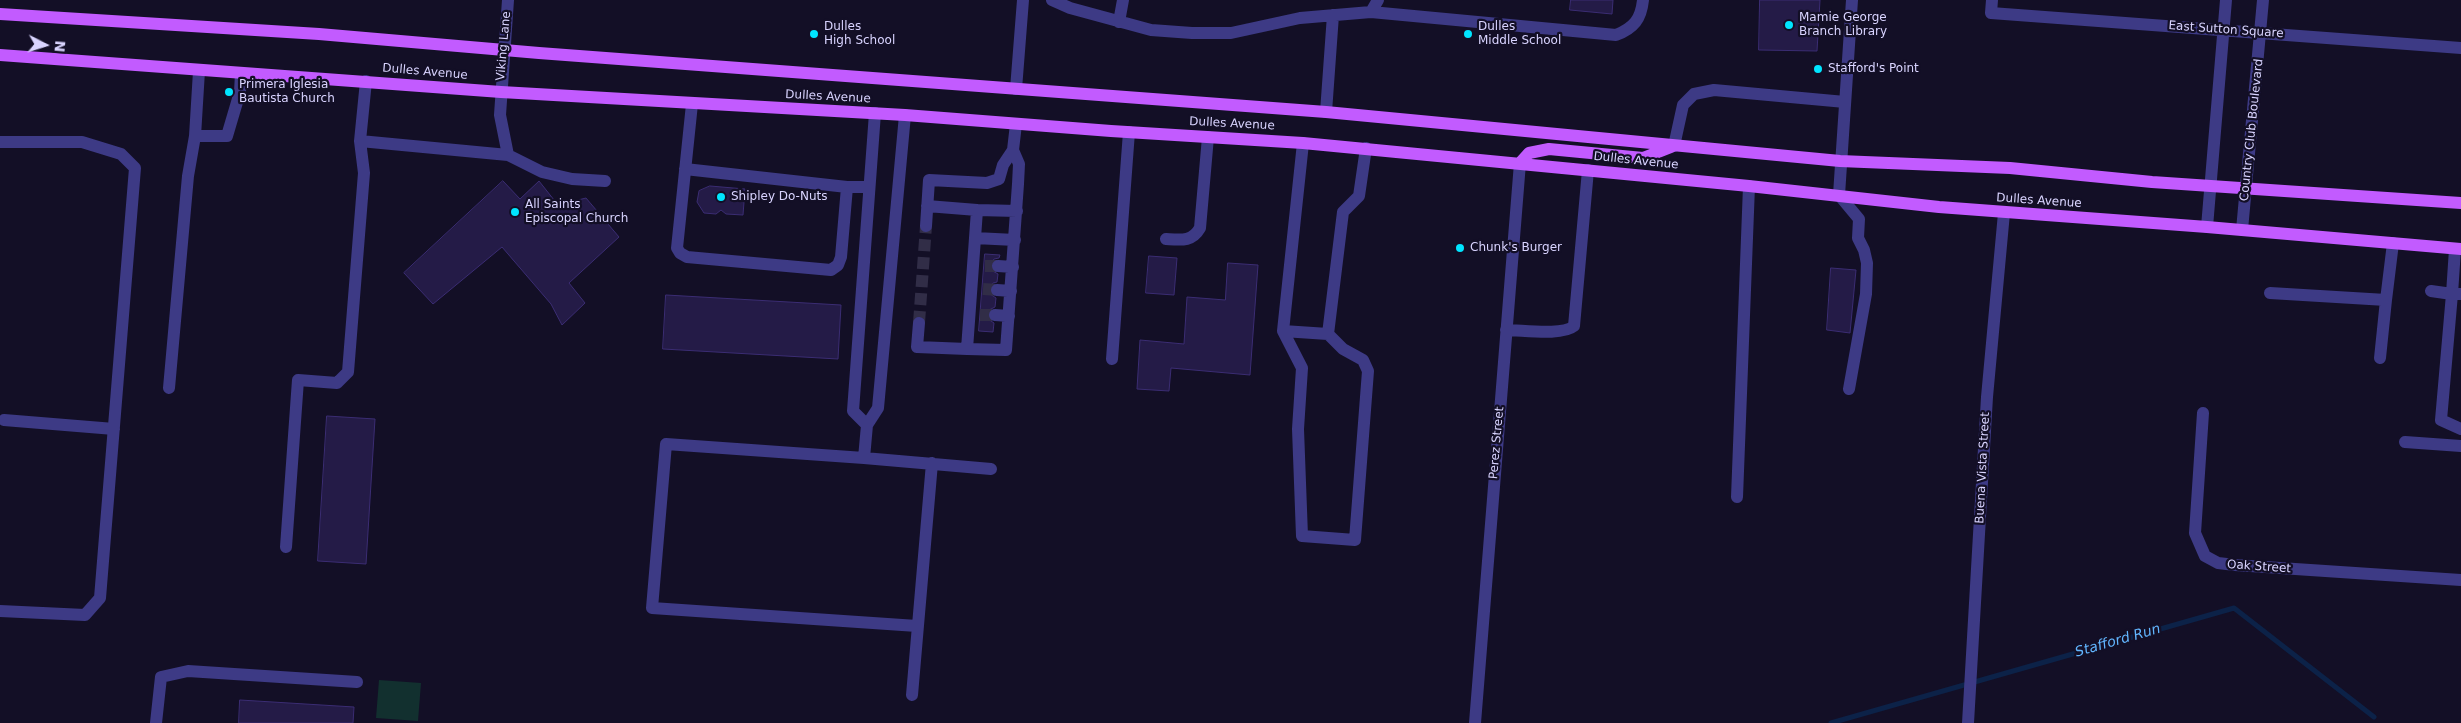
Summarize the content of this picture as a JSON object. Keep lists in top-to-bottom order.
{
  "streets": {
    "main road": ["Dulles Avenue"],
    "street": [
      "East Sutton Square",
      "Viking Lane",
      "Country Club Boulevard",
      "Perez Street",
      "Buena Vista Street",
      "Oak Street"
    ]
  },
  "crossings": [
    ["East Sutton Square", "Country Club Boulevard"],
    ["Viking Lane", "Dulles Avenue"],
    ["Dulles Avenue", "Country Club Boulevard"],
    ["Dulles Avenue", "Perez Street"],
    ["Dulles Avenue", "Buena Vista Street"]
  ],
  "water": ["Stafford Run"],
  "places": [
    "Mamie George Branch Library",
    "Dulles High School",
    "Dulles Middle School",
    "Stafford's Point",
    "Primera Iglesia Bautista Church",
    "Shipley Do-Nuts",
    "All Saints Episcopal Church",
    "Chunk's Burger"
  ],
  "north": "right"
}
